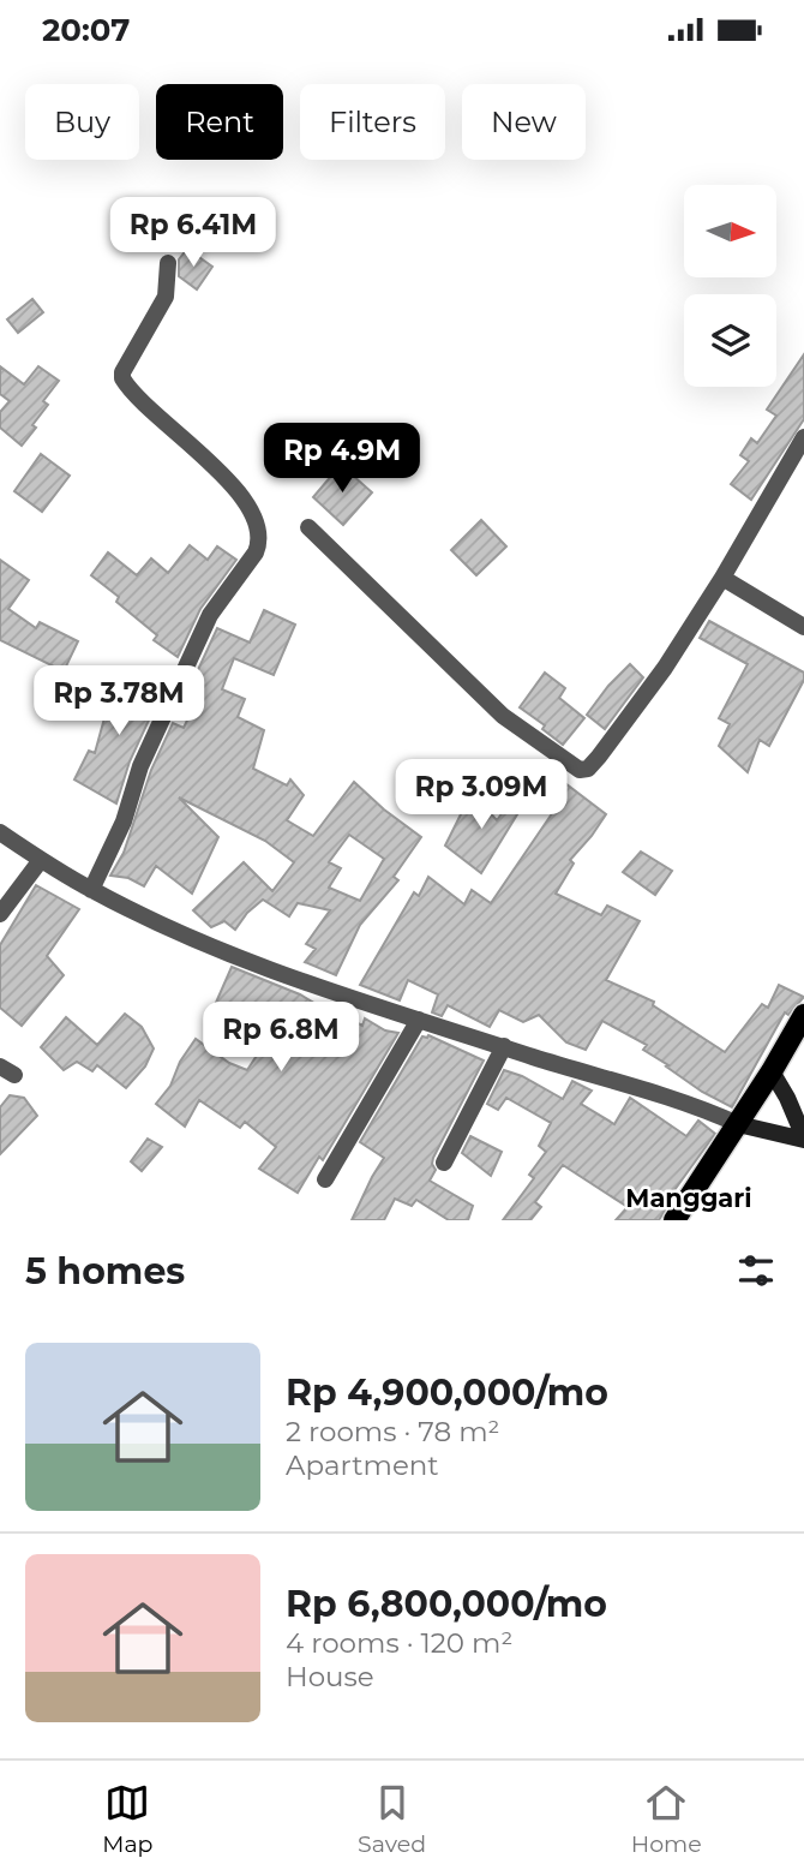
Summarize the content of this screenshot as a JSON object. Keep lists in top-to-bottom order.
{
  "districts": ["Manggari"],
  "north": "right",
  "page": {
    "status": "20:07",
    "chip": [
      "Buy",
      "Rent",
      "Filters",
      "New"
    ],
    "price": [
      "Rp 6.41M",
      "Rp 4.9M",
      "Rp 3.78M",
      "Rp 3.09M",
      "Rp 6.8M"
    ],
    "heading": "5 homes",
    "list": [
      {
        "name": "Rp 4,900,000/mo",
        "note": "2 rooms · 78 m² · Apartment"
      },
      {
        "name": "Rp 6,800,000/mo",
        "note": "4 rooms · 120 m² · House"
      }
    ],
    "tabs": ["Map", "Saved", "Home"]
  }
}
